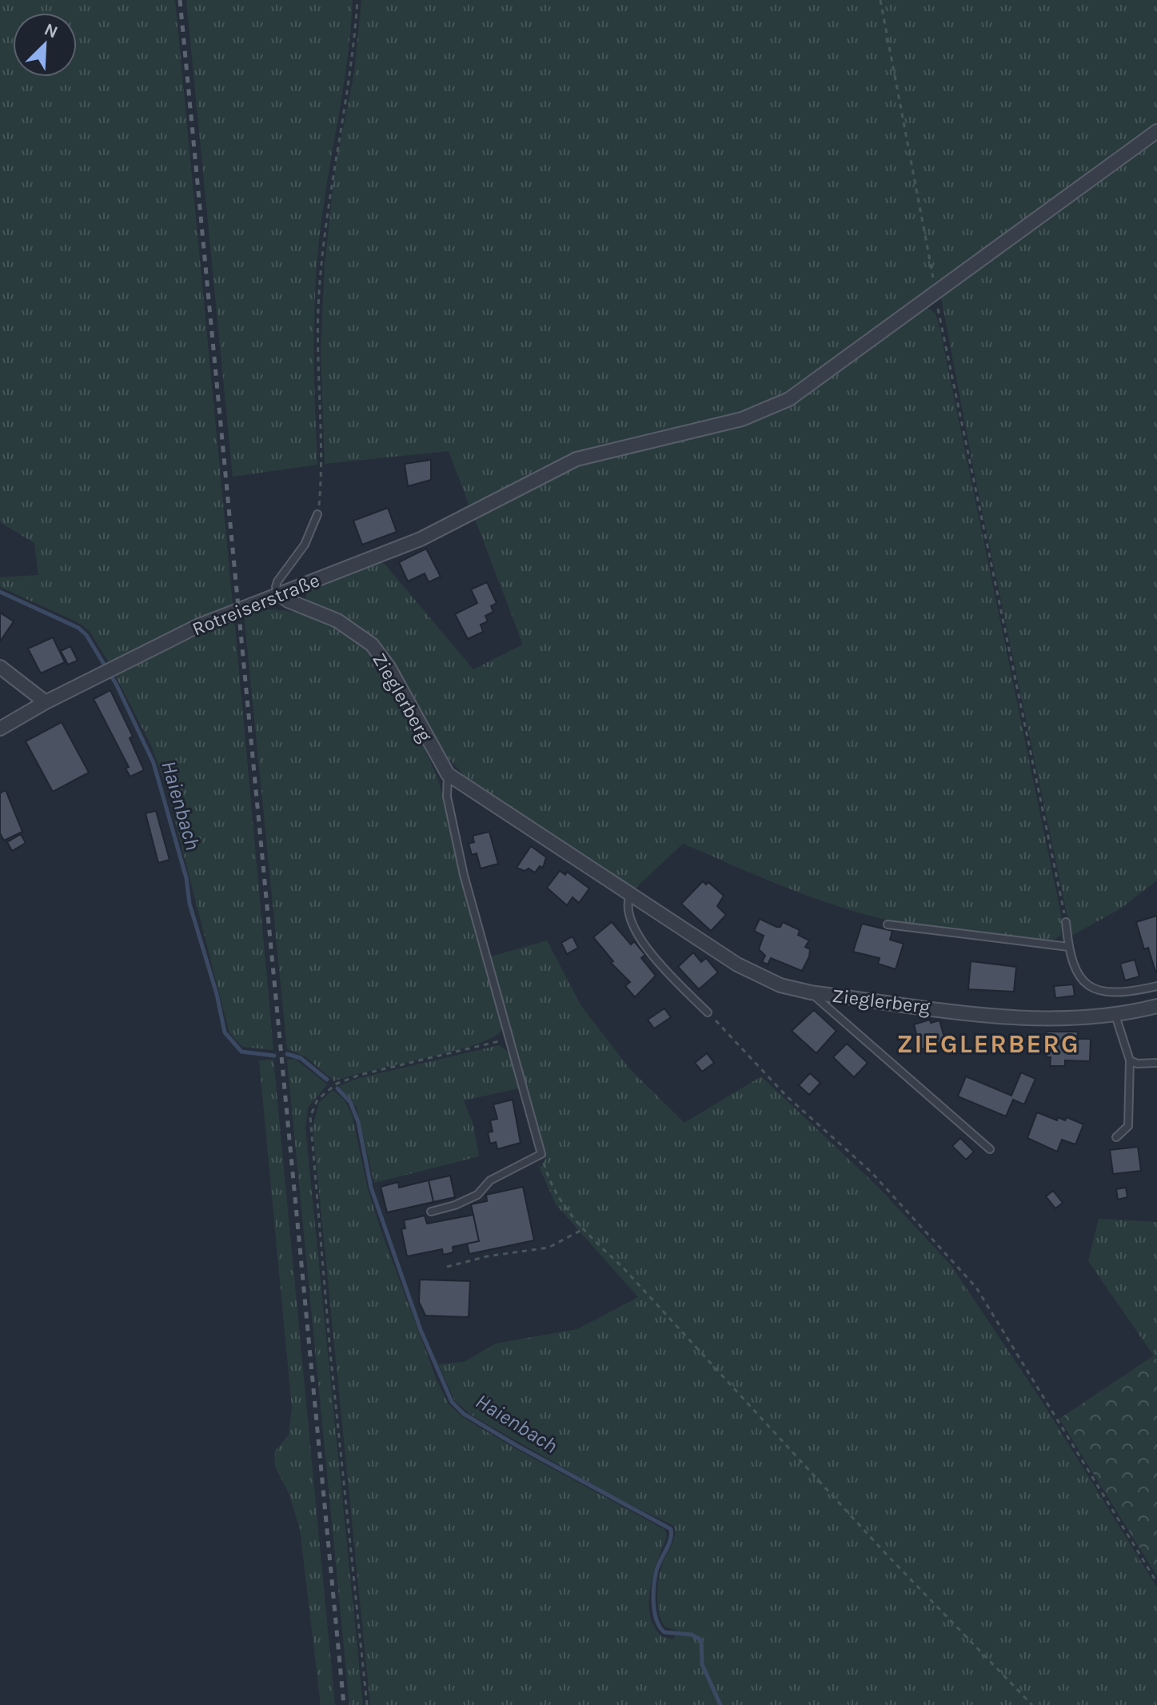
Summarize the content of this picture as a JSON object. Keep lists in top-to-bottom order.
{
  "streets": {
    "street": ["Rotreiserstraße", "Zieglerberg"]
  },
  "crossings": [
    ["Rotreiserstraße", "Zieglerberg"]
  ],
  "districts": ["ZIEGLERBERG"],
  "water": ["Haienbach"],
  "north": "top right"
}
